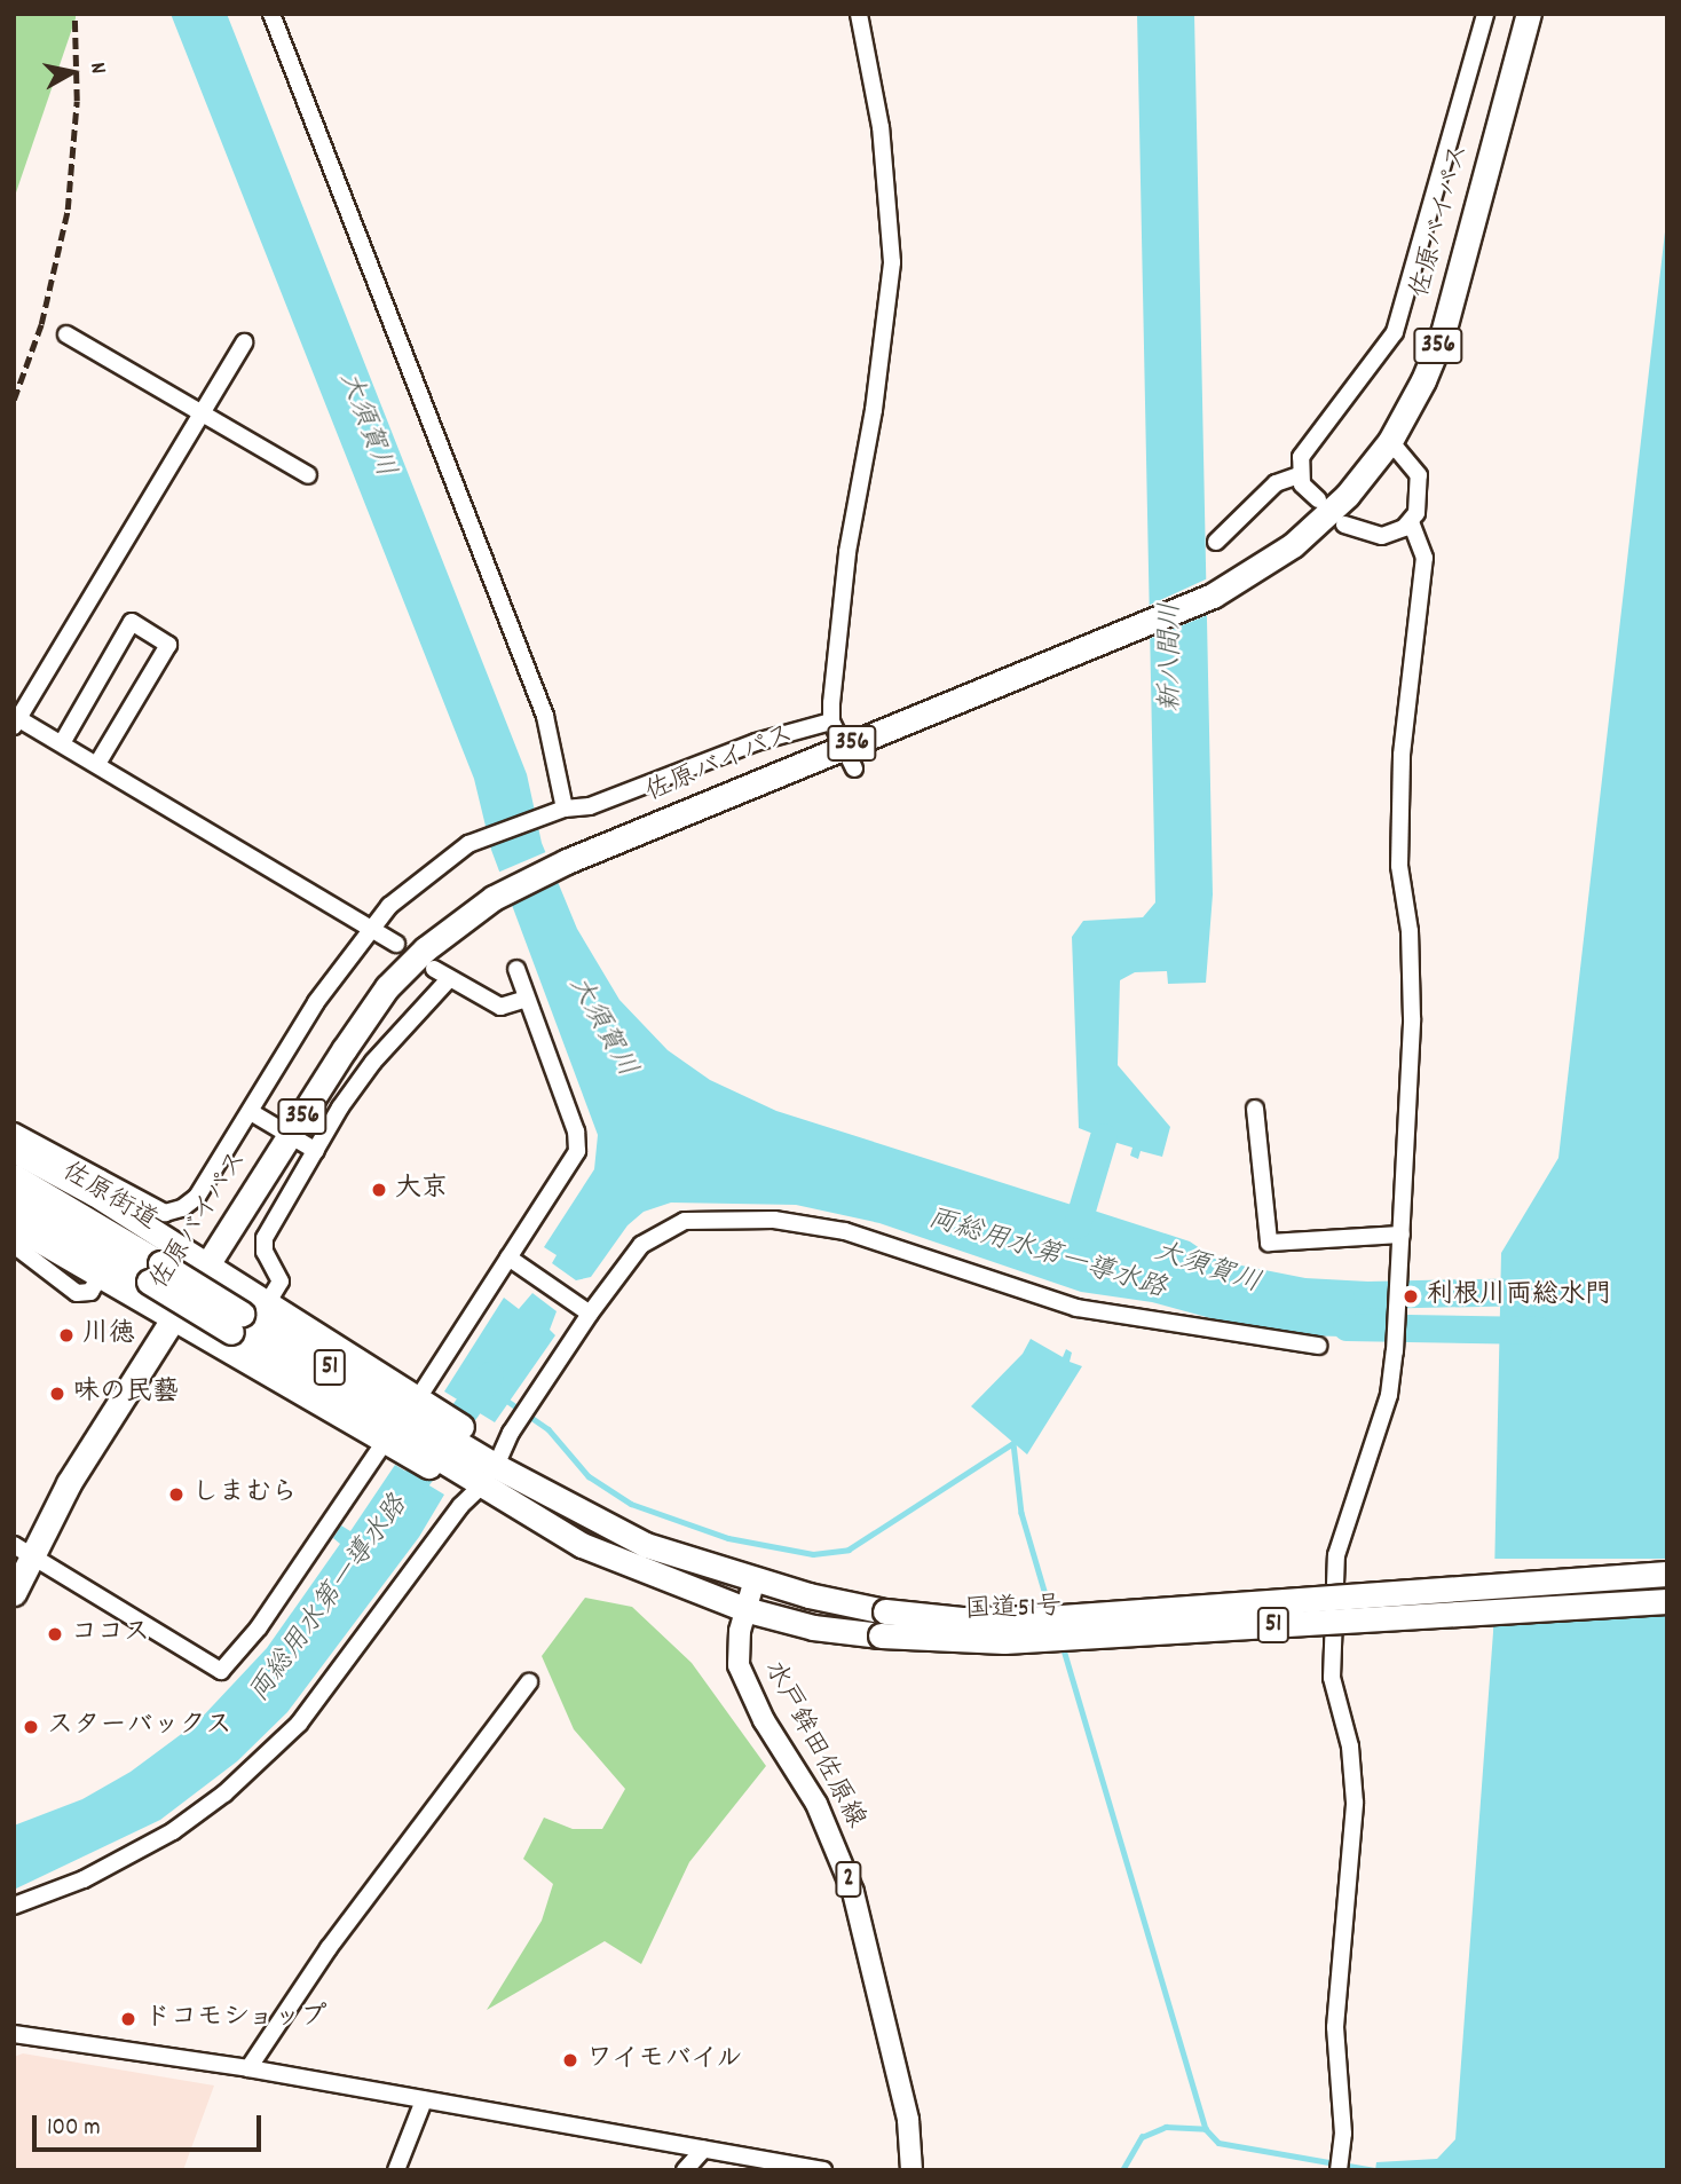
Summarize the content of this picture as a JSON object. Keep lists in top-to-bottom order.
{
  "streets": {
    "highway": [
      "佐原バイパス",
      "356",
      "佐原街道",
      "51",
      "国道51号"
    ],
    "main road": ["水戸鉾田佐原線", "2"]
  },
  "crossings": [
    ["国道51号", "水戸鉾田佐原線"]
  ],
  "water": ["大須賀川", "新八間川", "両総用水第一導水路"],
  "places": [
    "大京",
    "利根川両総水門",
    "川徳",
    "味の民藝",
    "しまむら",
    "ココス",
    "スターバックス",
    "ドコモショップ",
    "ワイモバイル"
  ],
  "scale_bar": "100 m",
  "north": "right"
}
